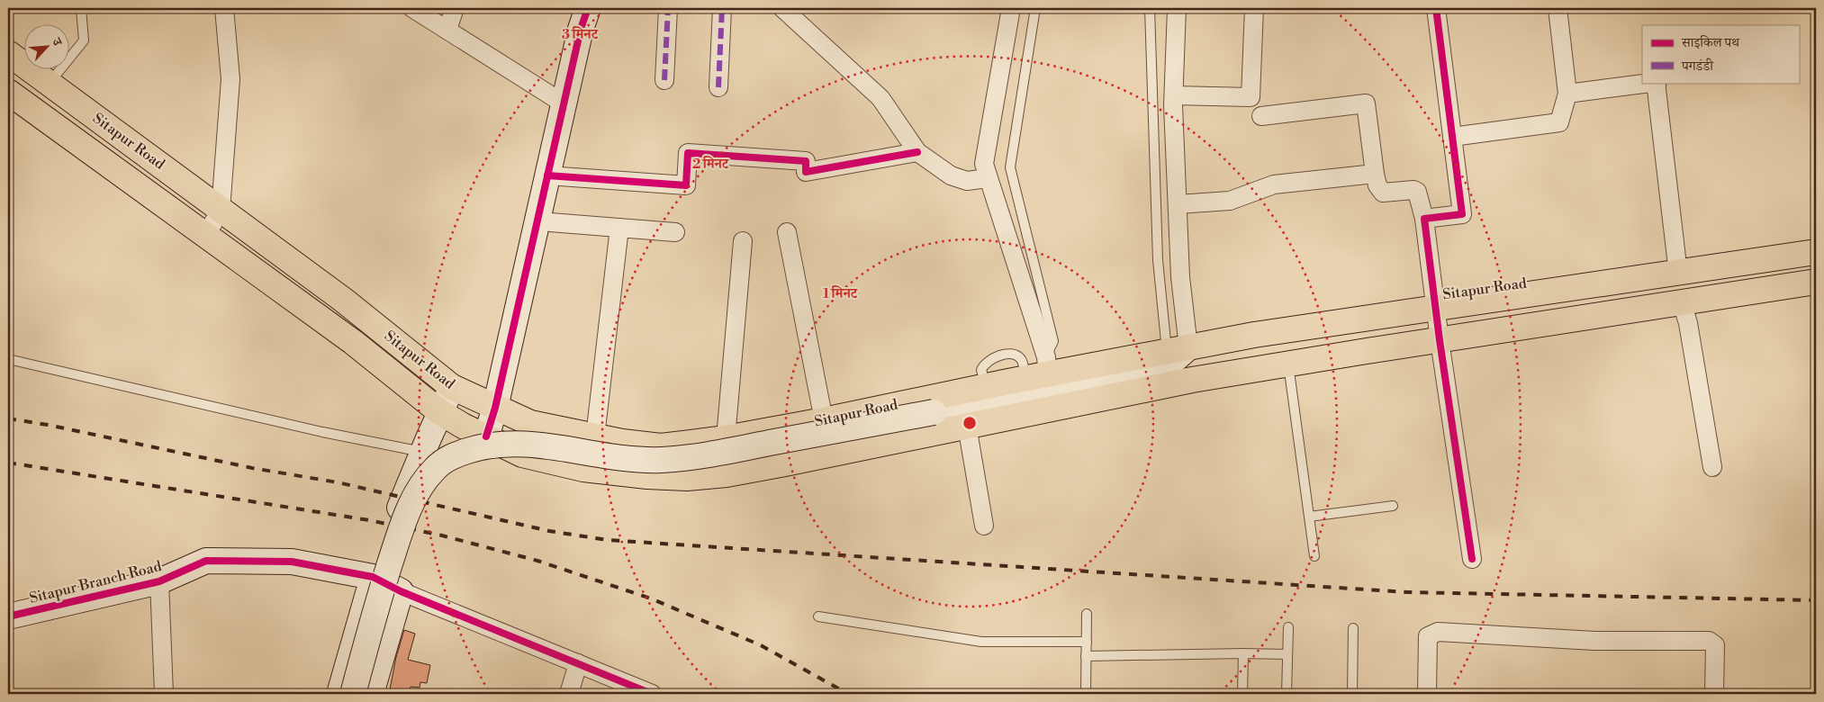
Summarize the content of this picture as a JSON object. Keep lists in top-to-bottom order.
{
  "streets": {
    "main road": ["Sitapur Road"],
    "street": ["Sitapur Branch Road"]
  },
  "legend": ["साइकिल पथ", "पगडंडी"],
  "north": "top right",
  "rings": ["3 मिनट", "2 मिनट", "1 मिनट"]
}
